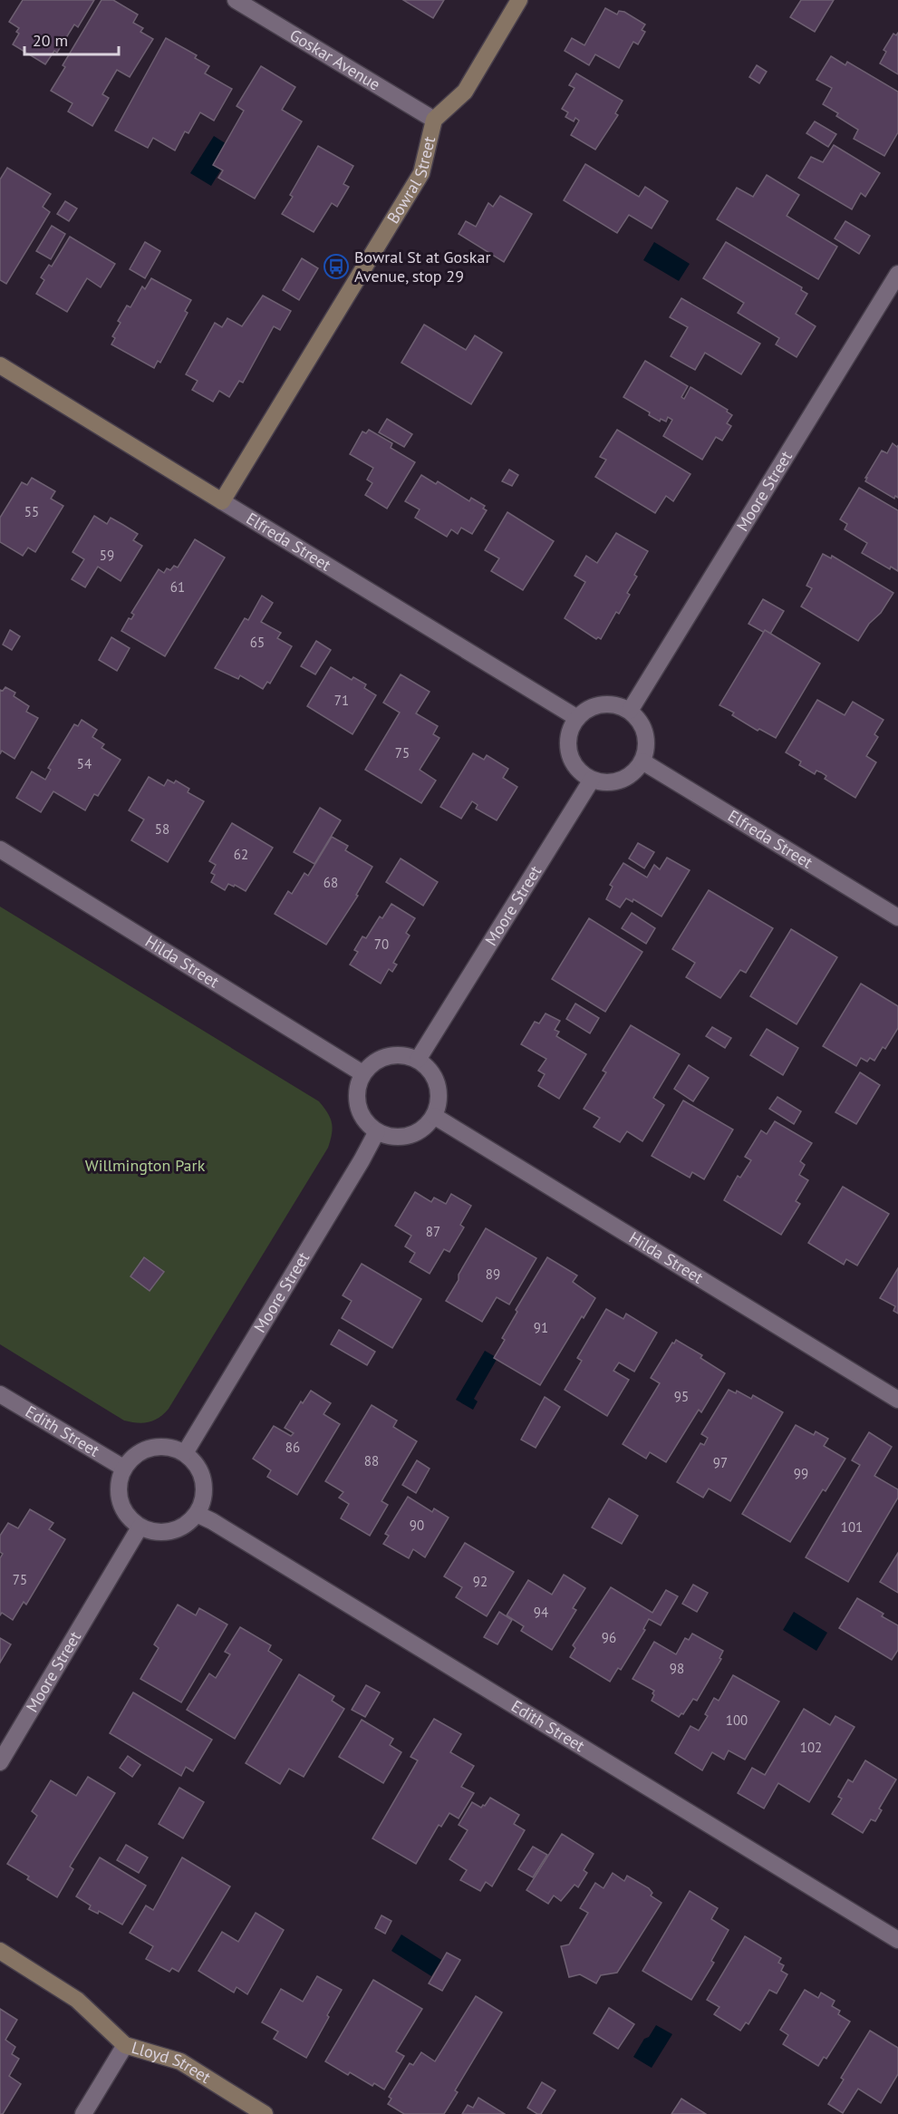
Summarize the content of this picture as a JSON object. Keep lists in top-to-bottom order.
{
  "streets": {
    "street": [
      "Goskar Avenue",
      "Bowral Street",
      "Moore Street",
      "Elfreda Street",
      "Hilda Street",
      "Edith Street",
      "Lloyd Street"
    ]
  },
  "crossings": [
    ["Goskar Avenue", "Bowral Street"],
    ["Bowral Street", "Elfreda Street"],
    ["Moore Street", "Elfreda Street"],
    ["Moore Street", "Hilda Street"],
    ["Moore Street", "Edith Street"]
  ],
  "parks": ["Willmington Park"],
  "places": {
    "bus stop": ["Bowral St at Goskar Avenue, stop 29"]
  },
  "house_numbers": [
    "55",
    "59",
    "61",
    "65",
    "71",
    "75",
    "54",
    "58",
    "62",
    "68",
    "70",
    "87",
    "89",
    "91",
    "95",
    "86",
    "88",
    "97",
    "99",
    "90",
    "101",
    "75",
    "92",
    "94",
    "96",
    "98",
    "100",
    "102"
  ],
  "scale_bar": "20 m"
}
